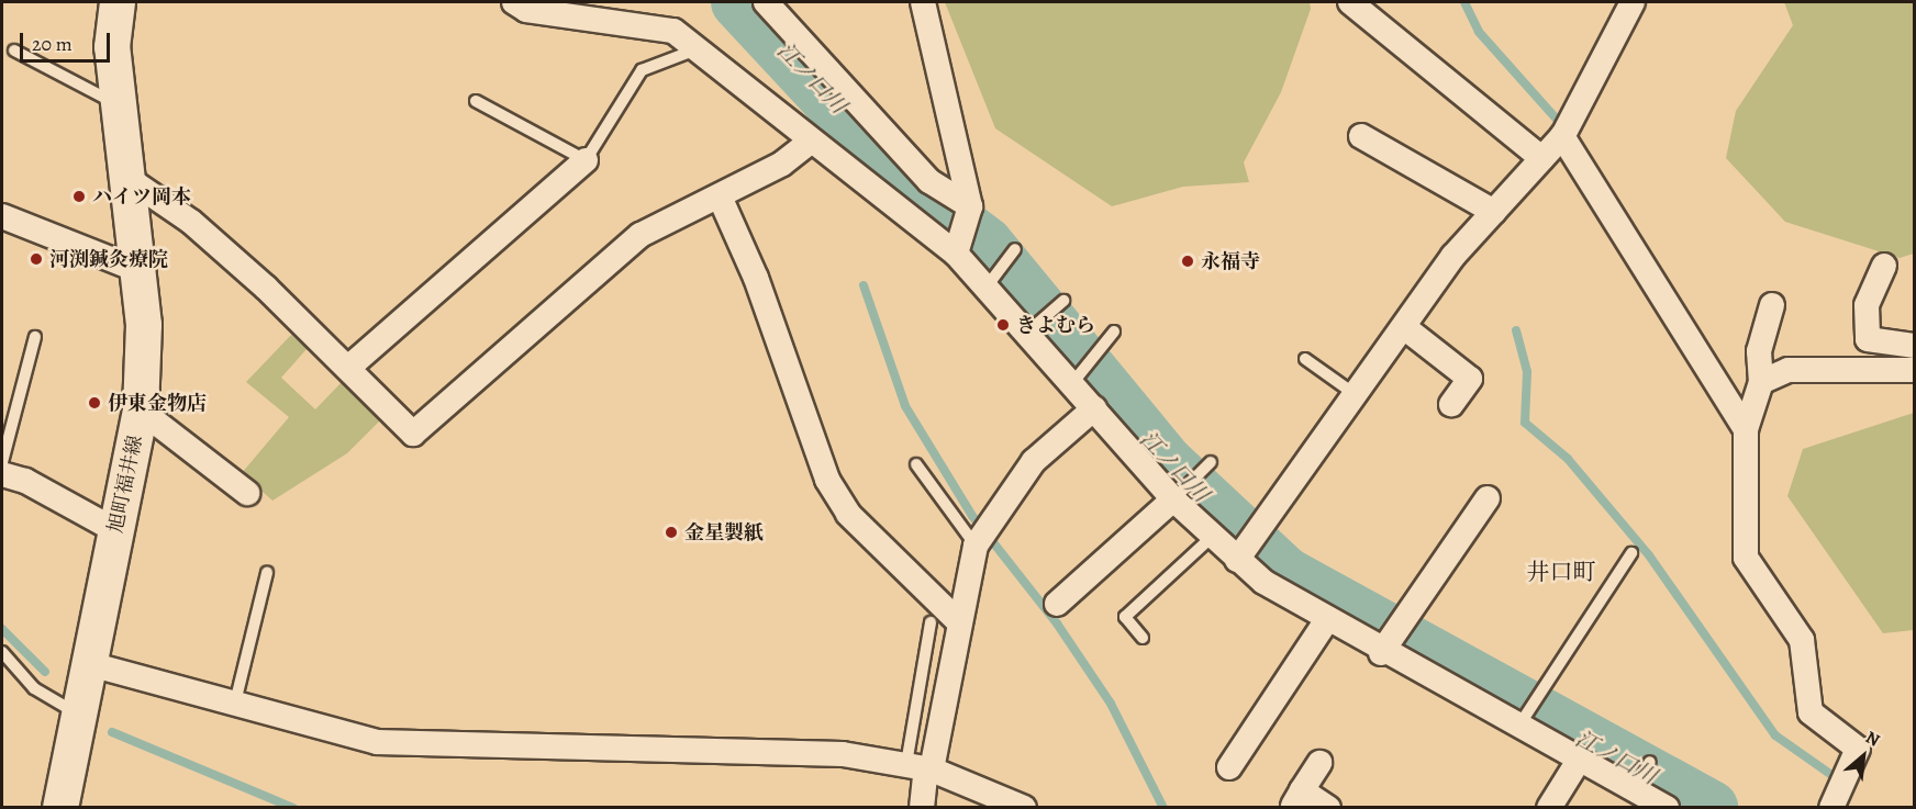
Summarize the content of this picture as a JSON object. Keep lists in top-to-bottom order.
{
  "streets": {
    "street": ["旭町福井線"]
  },
  "districts": ["井口町"],
  "water": ["江ノ口川"],
  "places": [
    "ハイツ岡本",
    "河渕鍼灸療院",
    "永福寺",
    "きよむら",
    "伊東金物店",
    "金星製紙"
  ],
  "scale_bar": "20 m",
  "north": "top right"
}
